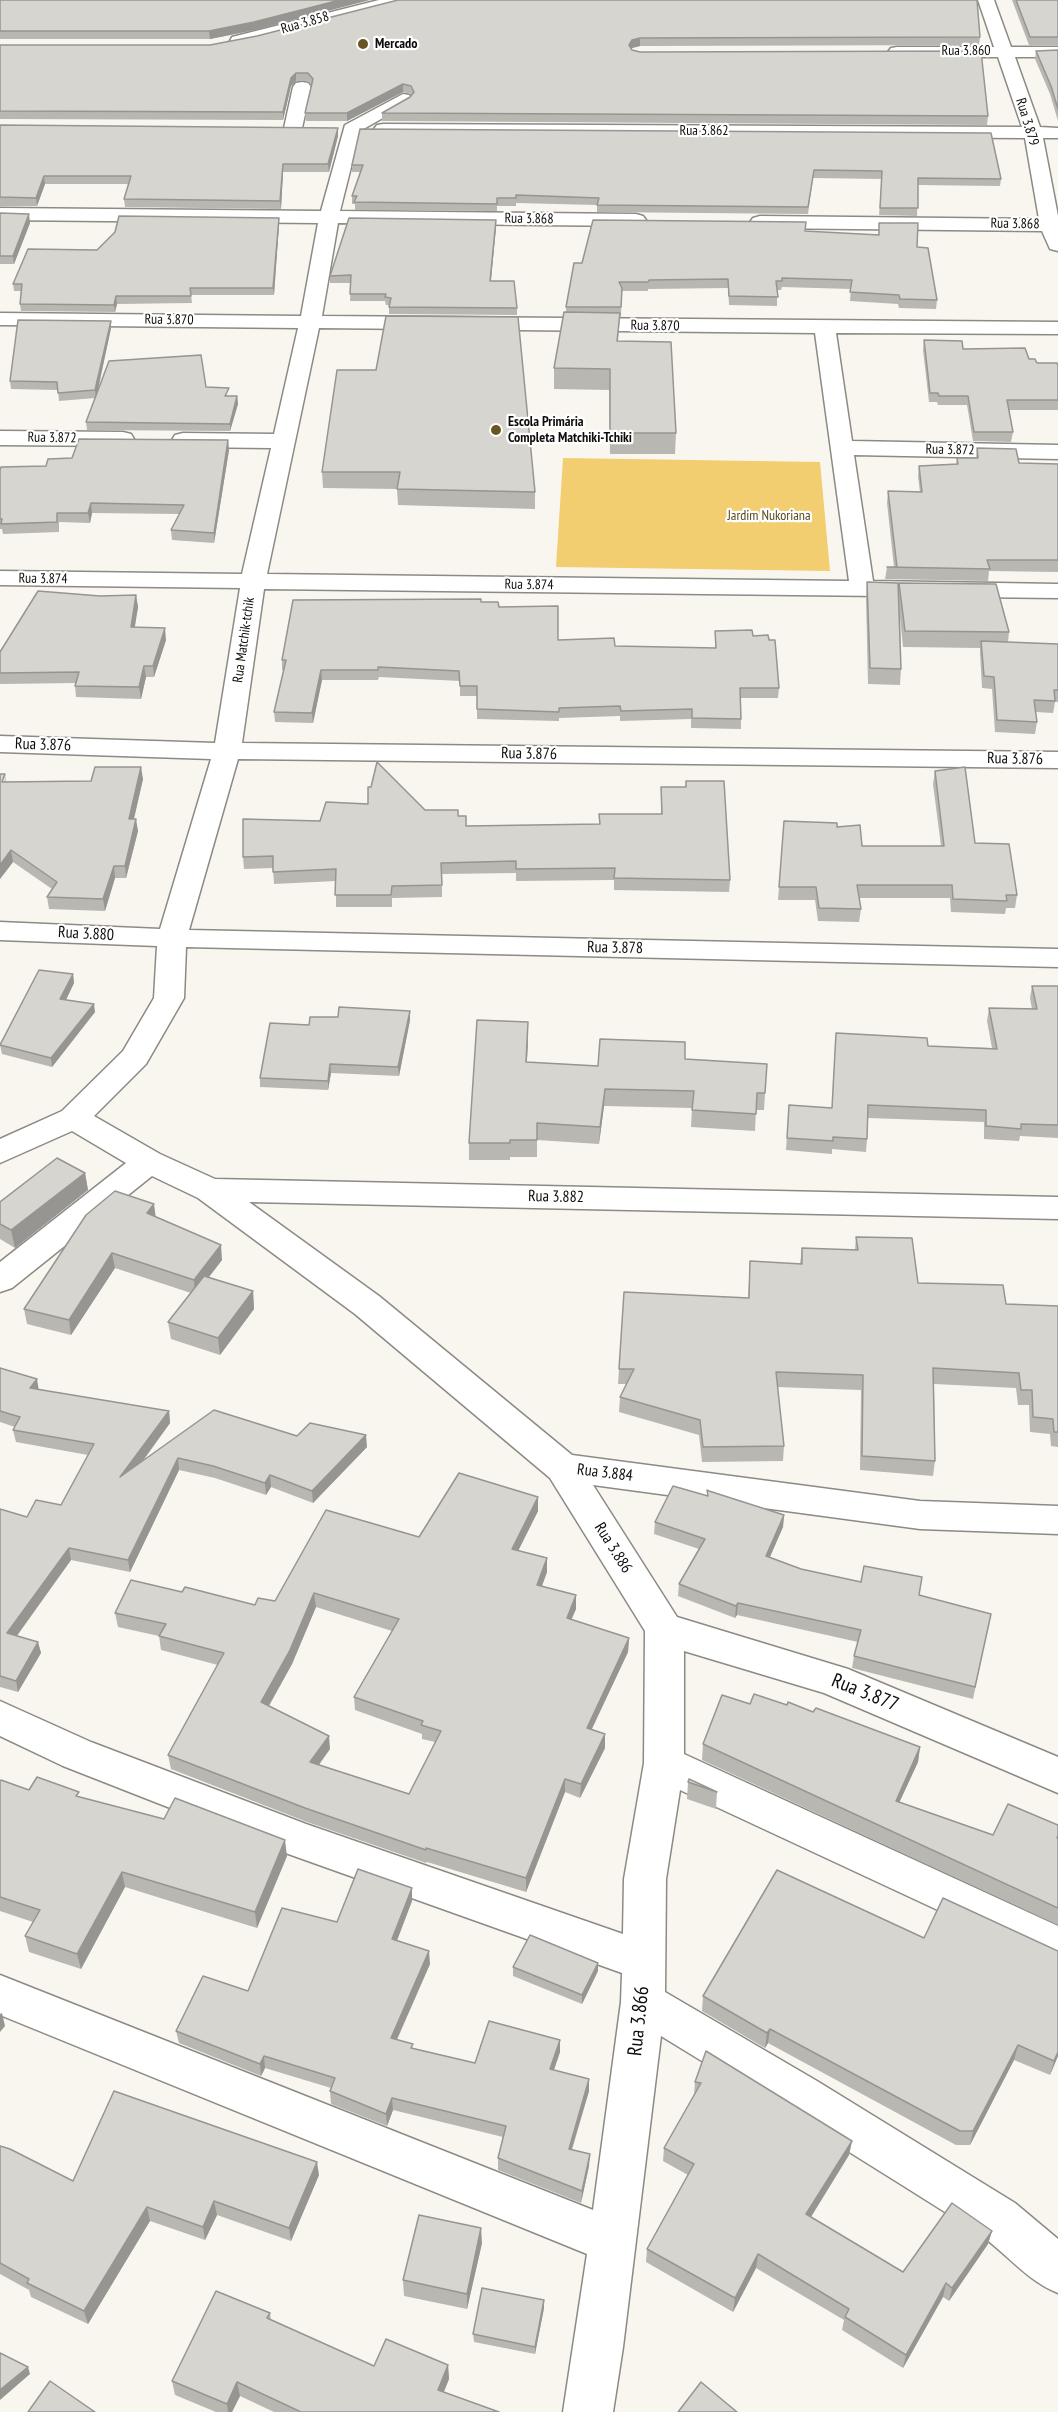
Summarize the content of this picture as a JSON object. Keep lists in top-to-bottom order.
{
  "streets": {
    "street": [
      "Rua 3.858",
      "Rua 3.860",
      "Rua 3.879",
      "Rua 3.862",
      "Rua 3.868",
      "Rua 3.870",
      "Rua 3.872",
      "Rua 3.874",
      "Rua Matchik-tchik",
      "Rua 3.876",
      "Rua 3.880",
      "Rua 3.878",
      "Rua 3.882",
      "Rua 3.884",
      "Rua 3.886",
      "Rua 3.877",
      "Rua 3.866"
    ]
  },
  "crossings": [
    ["Rua 3.860", "Rua 3.879"],
    ["Rua 3.879", "Rua 3.862"],
    ["Rua 3.879", "Rua 3.868"],
    ["Rua 3.862", "Rua Matchik-tchik"],
    ["Rua 3.868", "Rua Matchik-tchik"],
    ["Rua 3.870", "Rua Matchik-tchik"],
    ["Rua 3.874", "Rua Matchik-tchik"],
    ["Rua Matchik-tchik", "Rua 3.876"],
    ["Rua Matchik-tchik", "Rua 3.880"],
    ["Rua Matchik-tchik", "Rua 3.878"],
    ["Rua Matchik-tchik", "Rua 3.882"],
    ["Rua 3.880", "Rua 3.878"],
    ["Rua 3.882", "Rua 3.884"],
    ["Rua 3.884", "Rua 3.886"],
    ["Rua 3.886", "Rua 3.877"],
    ["Rua 3.886", "Rua 3.866"],
    ["Rua 3.877", "Rua 3.866"]
  ],
  "parks": ["Jardim Nukoriana"],
  "places": ["Mercado", "Escola Primária Completa Matchiki-Tchiki"]
}
